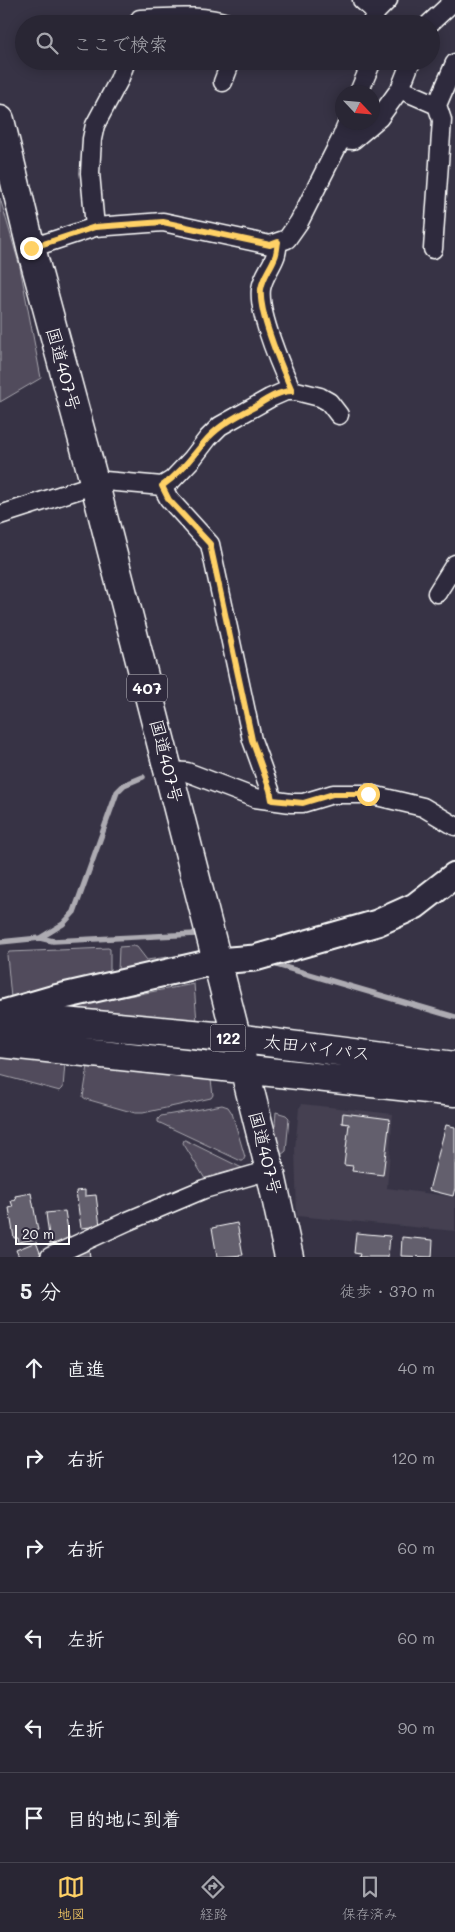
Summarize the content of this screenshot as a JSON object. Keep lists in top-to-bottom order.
{
  "streets": {
    "highway": [
      "国道407号",
      "407",
      "122",
      "太田バイパス"
    ]
  },
  "crossings": [
    ["国道407号", "太田バイパス"]
  ],
  "scale_bar": "20 m",
  "north": "bottom right",
  "page": {
    "search": "ここで検索",
    "scale": "20 m",
    "heading": ["5 分", "徒歩 · 370 m"],
    "list": [
      ["直進", "40 m"],
      ["右折", "120 m"],
      ["右折", "60 m"],
      ["左折", "60 m"],
      ["左折", "90 m"],
      "目的地に到着"
    ],
    "nav": ["地図", "経路", "保存済み"]
  }
}
